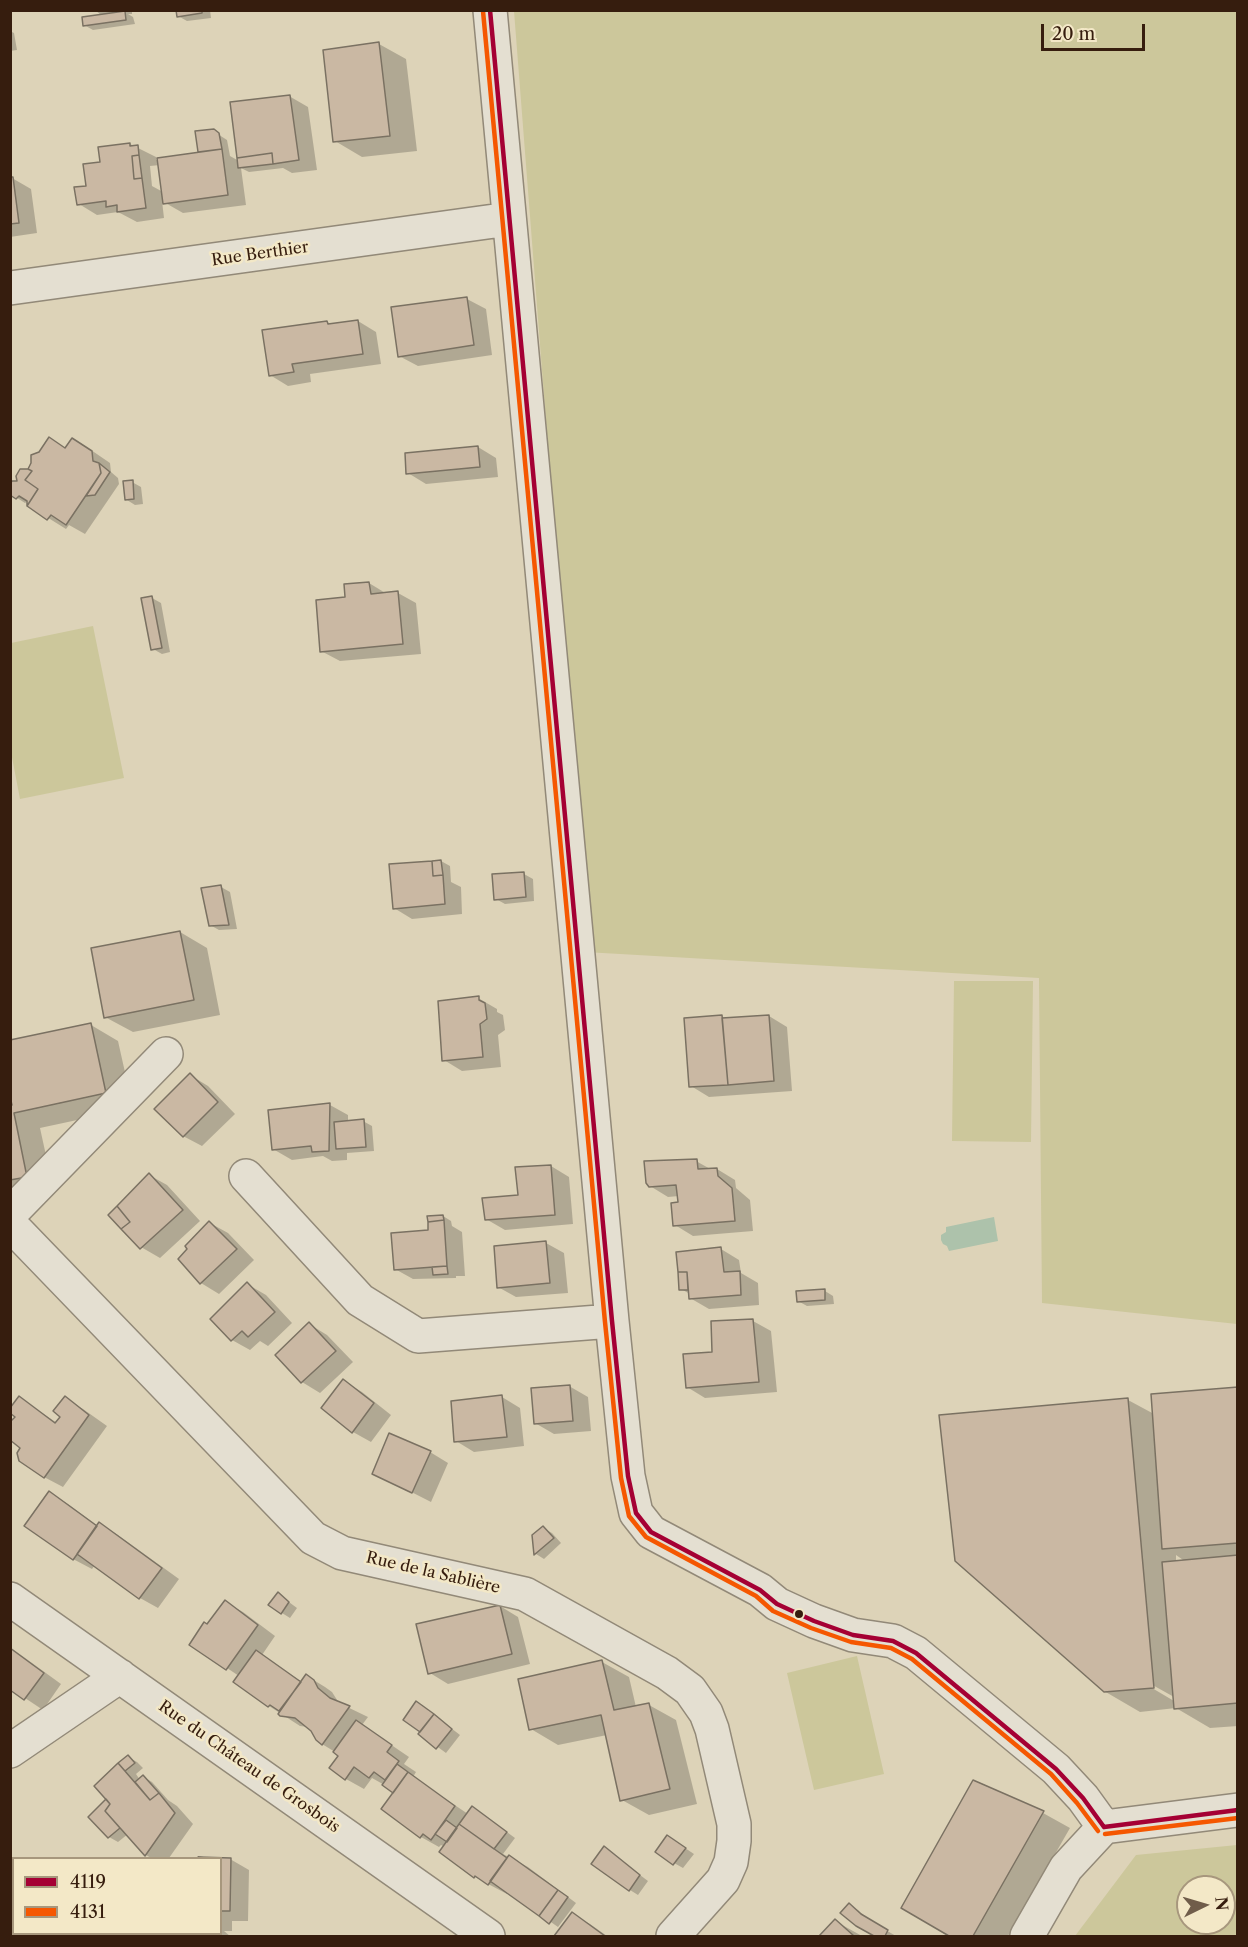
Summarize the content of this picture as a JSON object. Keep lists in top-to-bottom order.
{
  "streets": {
    "street": ["Rue Berthier", "Rue de la Sablière", "Rue du Château de Grosbois"]
  },
  "lines": ["transit line 4119", "transit line 4131"],
  "legend": ["4119", "4131"],
  "scale_bar": "20 m",
  "north": "right"
}
